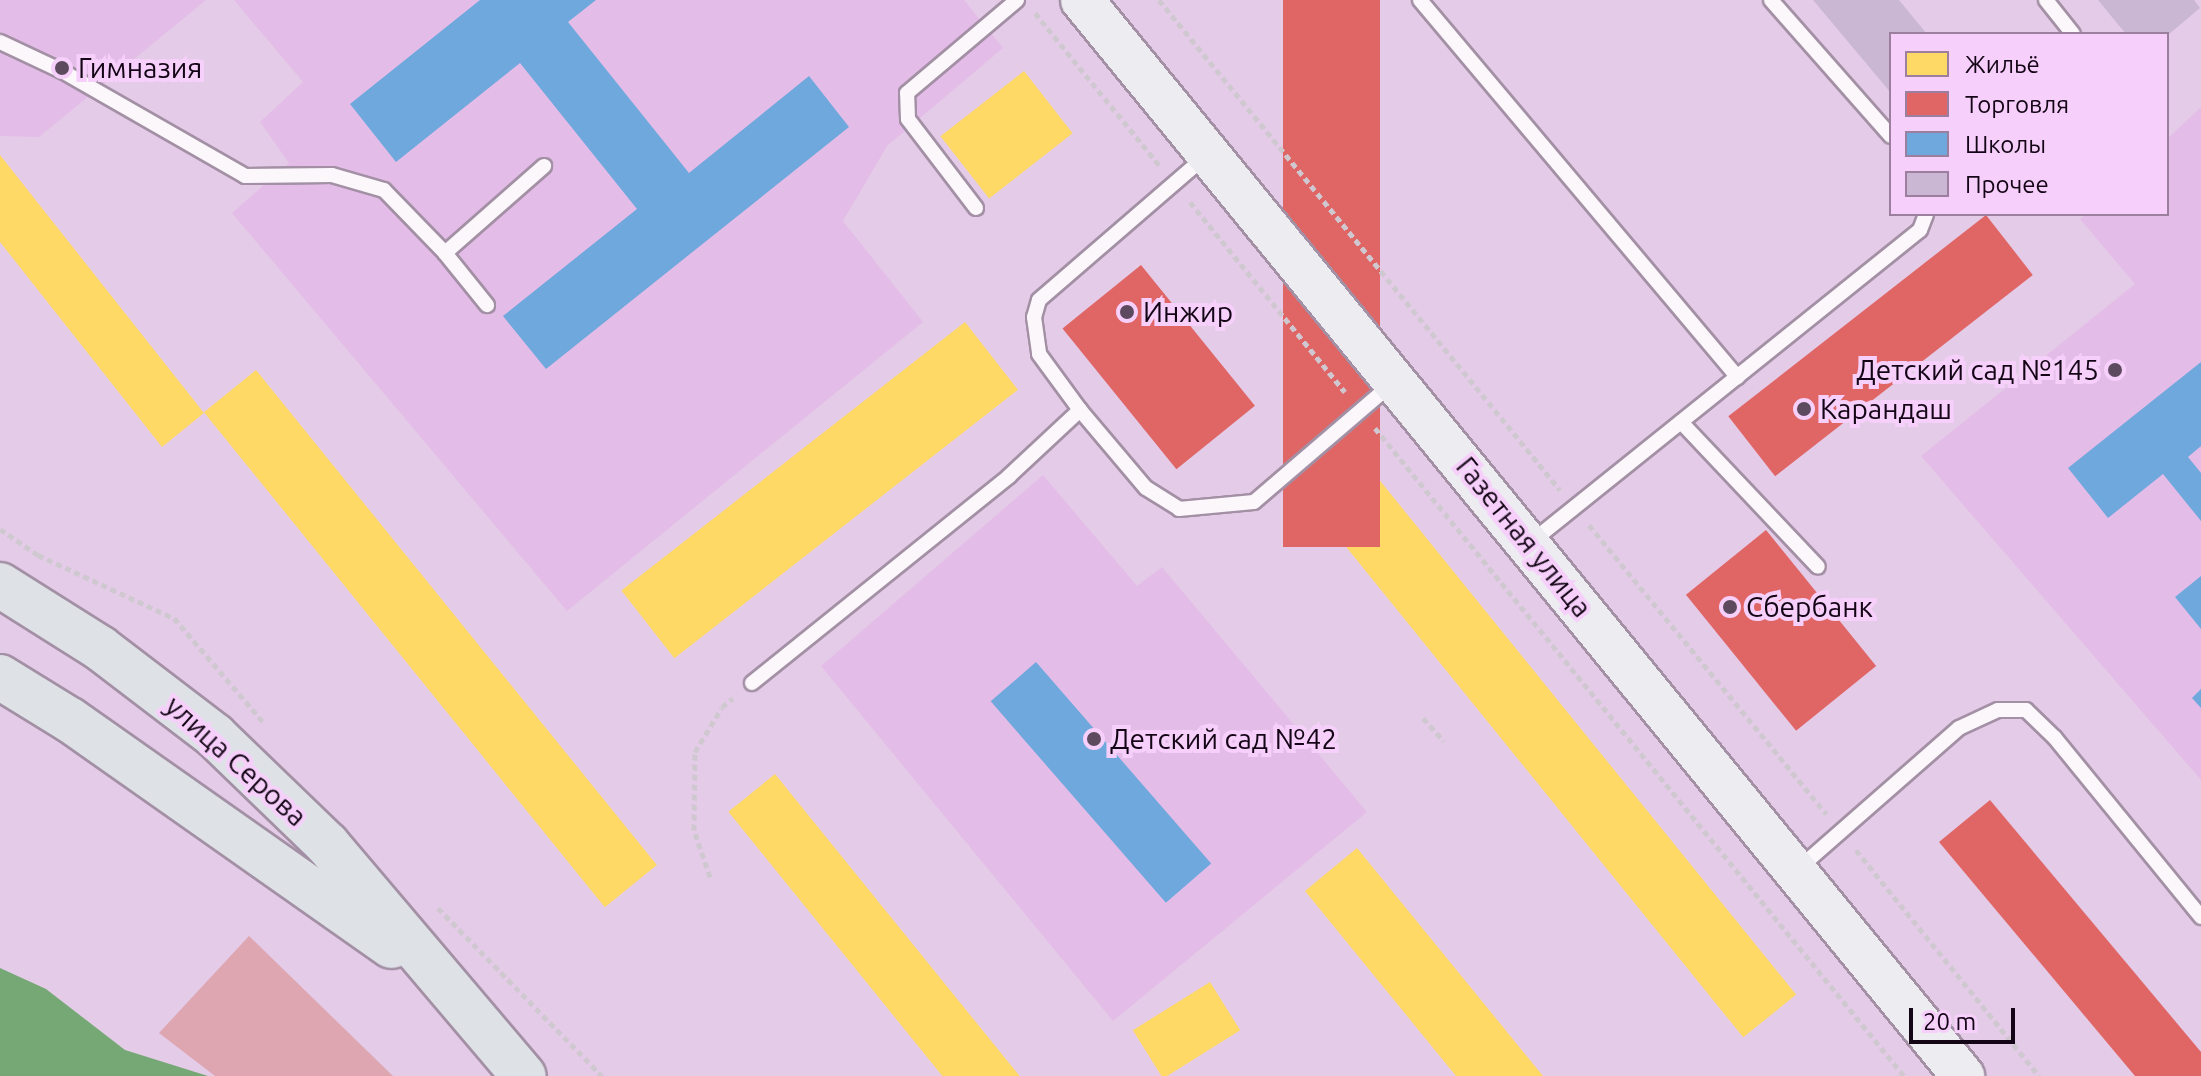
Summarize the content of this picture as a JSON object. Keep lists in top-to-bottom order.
{
  "streets": {
    "main road": ["Газетная улица", "улица Серова"]
  },
  "places": [
    "Гимназия",
    "Инжир",
    "Детский сад №145",
    "Карандаш",
    "Сбербанк",
    "Детский сад №42"
  ],
  "legend": [
    "Жильё",
    "Торговля",
    "Школы",
    "Прочее"
  ],
  "scale_bar": "20 m"
}
